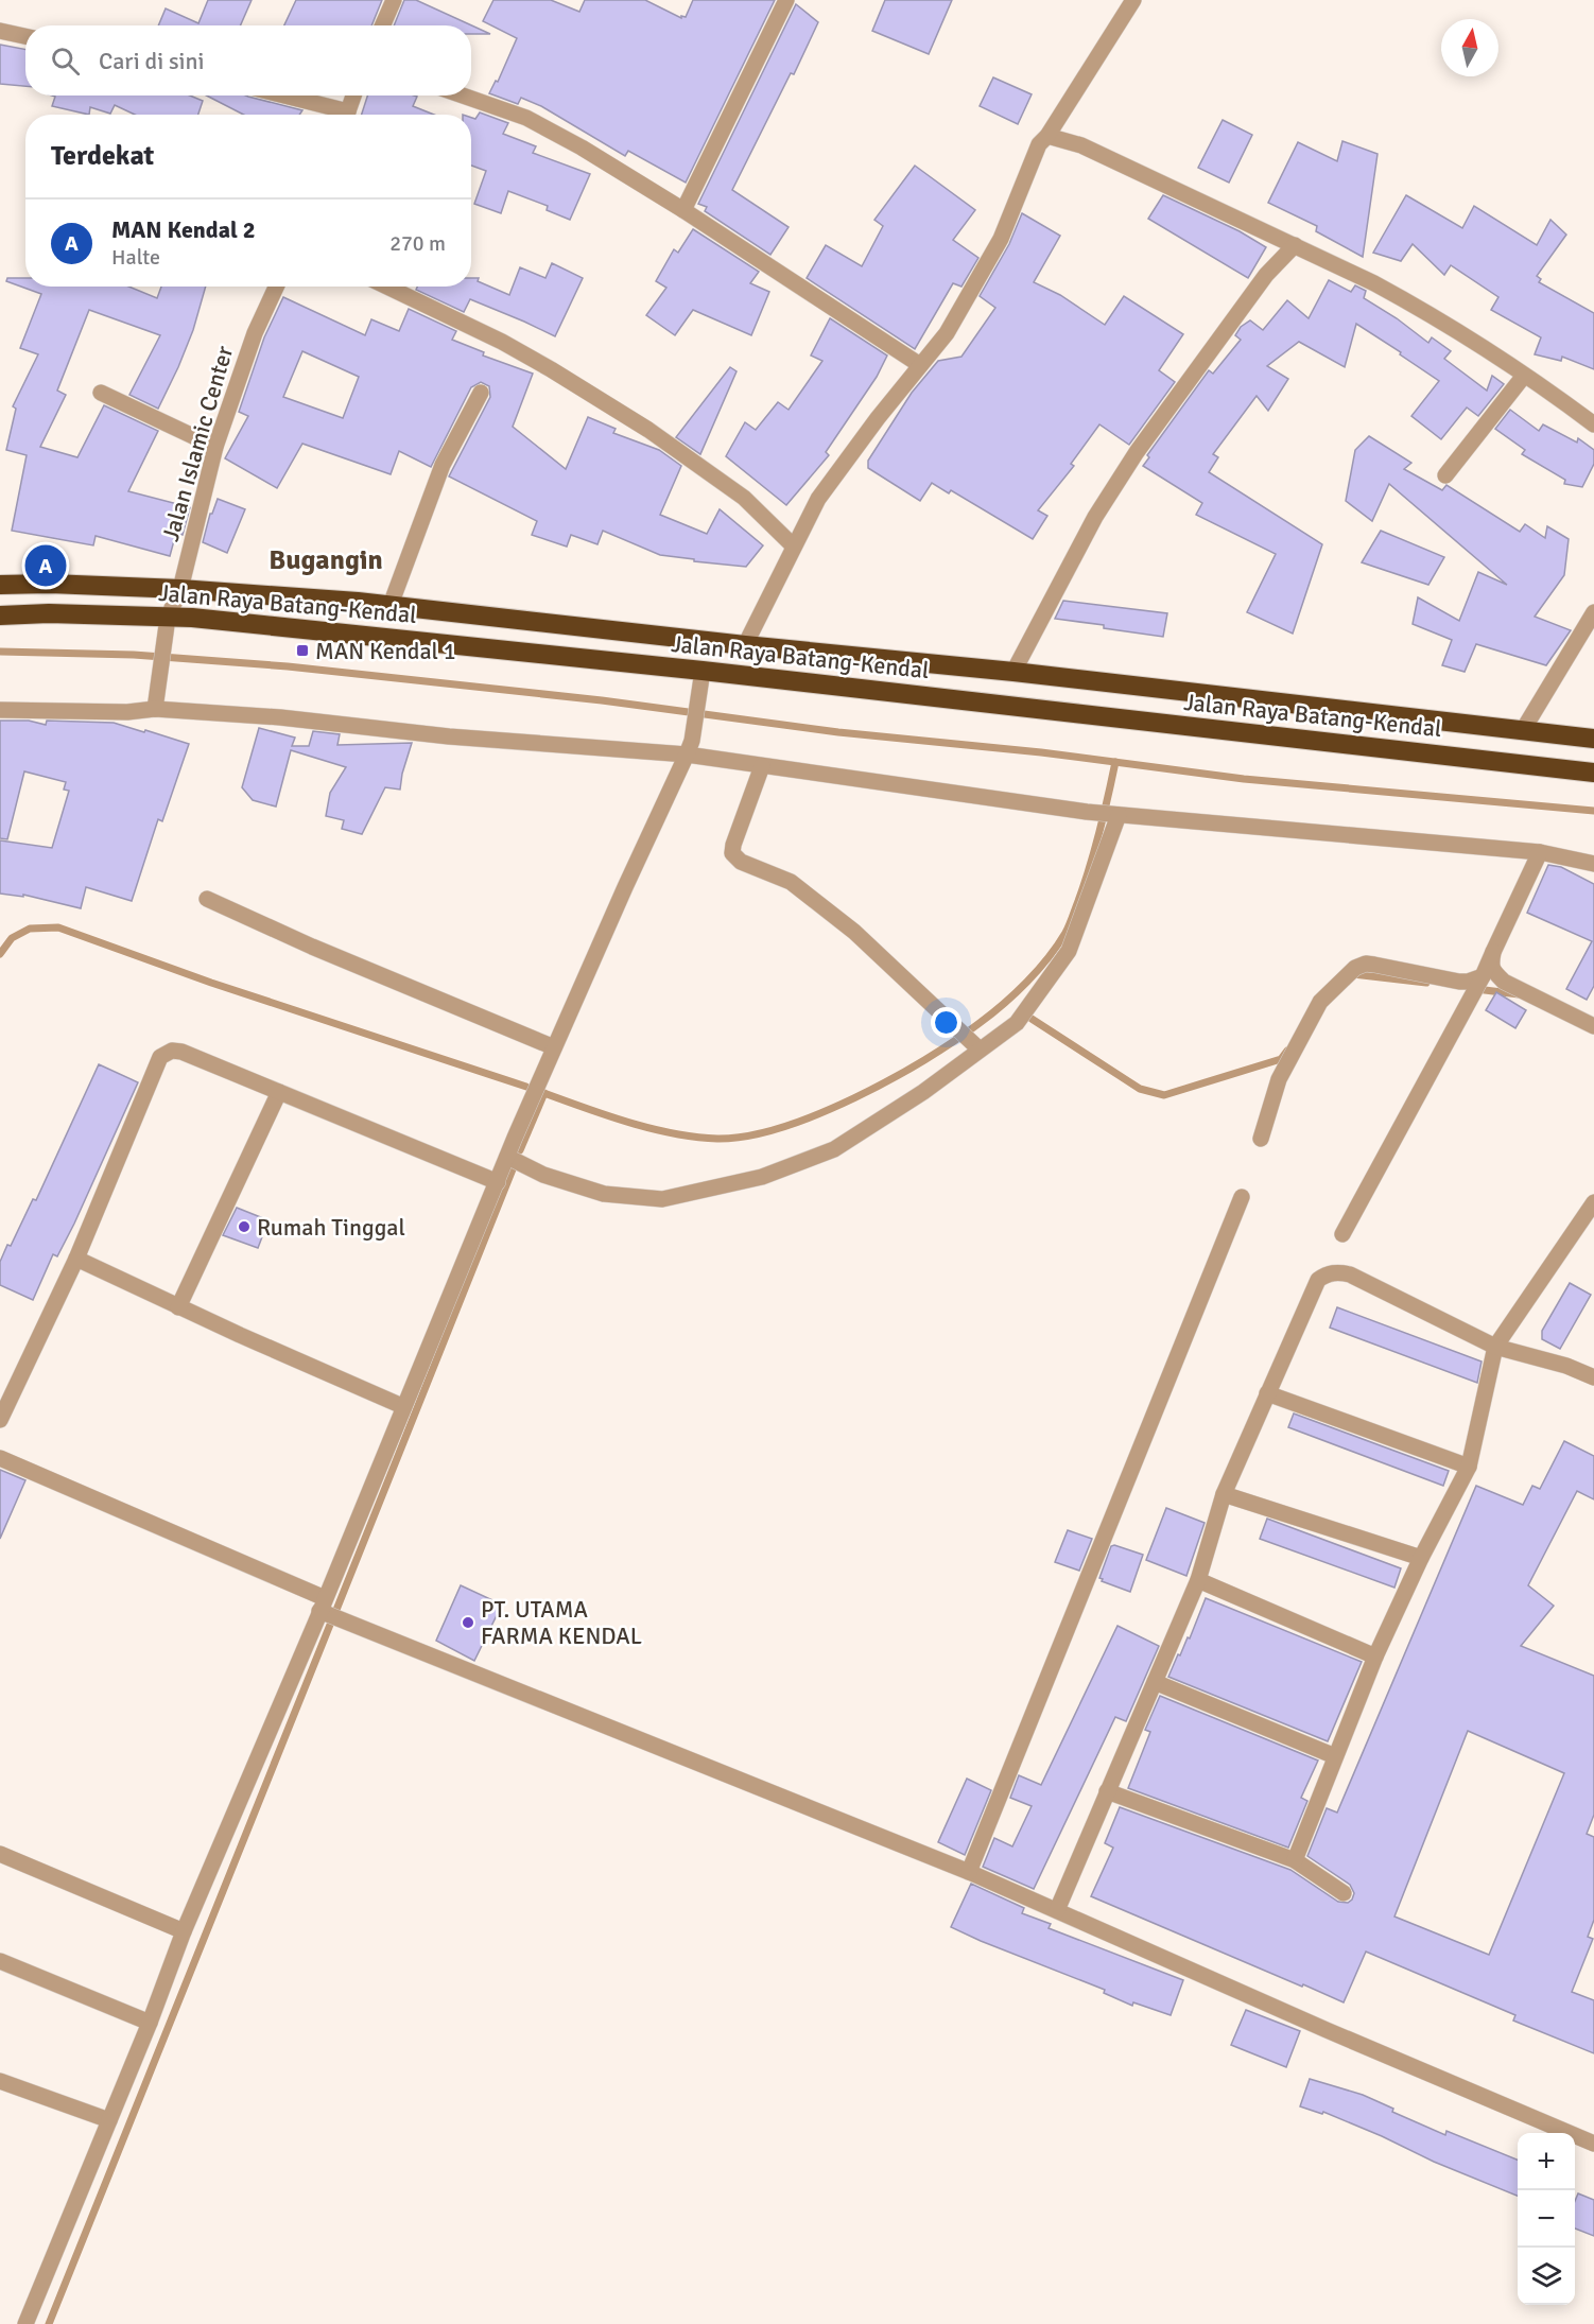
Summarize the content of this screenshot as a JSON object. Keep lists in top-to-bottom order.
{
  "streets": {
    "highway": ["Jalan Raya Batang-Kendal"],
    "street": ["Jalan Islamic Center"]
  },
  "crossings": [
    ["Jalan Islamic Center", "Jalan Raya Batang-Kendal"]
  ],
  "districts": ["Bugangin"],
  "places": {
    "transit": ["MAN Kendal 1"],
    "other": ["Rumah Tinggal", "PT. UTAMA FARMA KENDAL"]
  },
  "north": "top",
  "page": {
    "search": "Cari di sini",
    "heading": "Terdekat",
    "list": [
      {
        "mark": "A",
        "name": "MAN Kendal 2",
        "note": "Halte",
        "value": "270 m"
      }
    ],
    "pins": "A",
    "map_buttons": ["+", "−"]
  }
}
